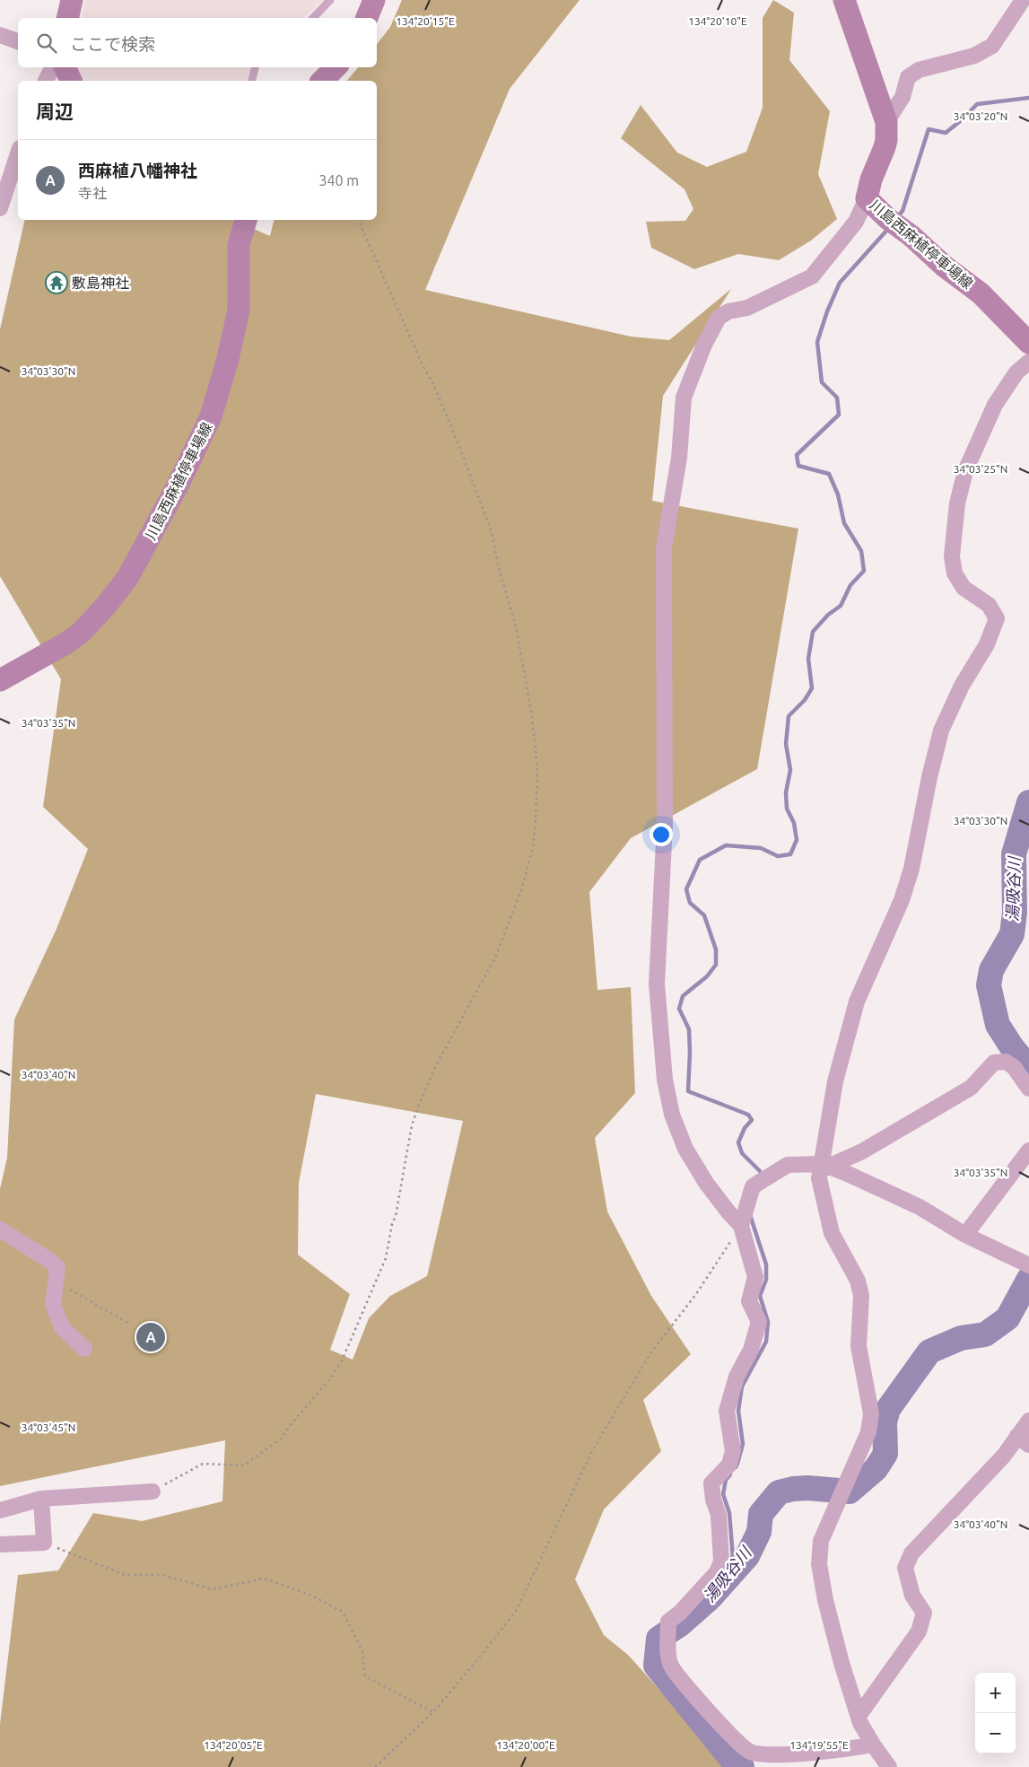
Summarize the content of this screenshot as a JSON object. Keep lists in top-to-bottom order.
{
  "streets": {
    "main road": ["川島西麻植停車場線"]
  },
  "water": ["湯吸谷川"],
  "places": {
    "temple": ["敷島神社"]
  },
  "page": {
    "search": "ここで検索",
    "heading": "周辺",
    "list": [
      {
        "mark": "A",
        "name": "西麻植八幡神社",
        "note": "寺社",
        "value": "340 m"
      }
    ],
    "pins": "A",
    "map_buttons": ["+", "−"]
  },
  "coordinates": [
    "134°20'15\"E",
    "134°20'10\"E",
    "34°03'20\"N",
    "34°03'30\"N",
    "34°03'25\"N",
    "34°03'35\"N",
    "34°03'40\"N",
    "34°03'45\"N",
    "134°20'05\"E",
    "134°20'00\"E",
    "134°19'55\"E"
  ]
}
